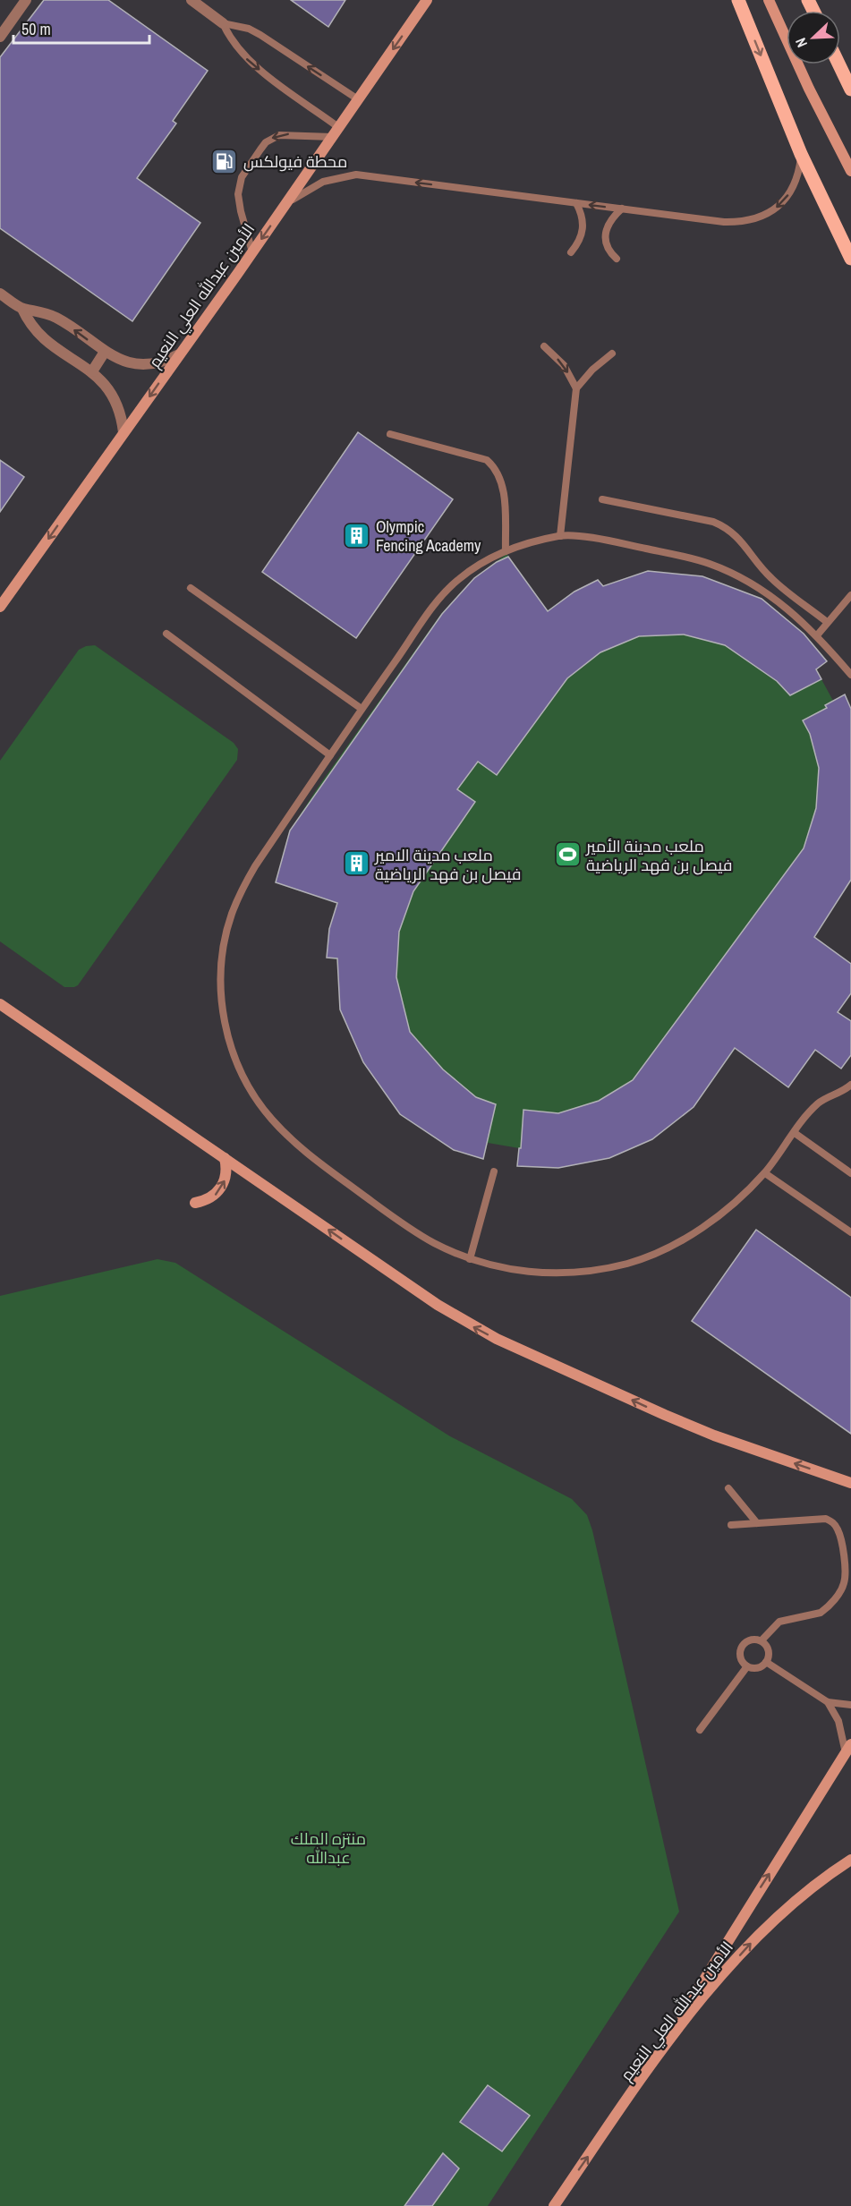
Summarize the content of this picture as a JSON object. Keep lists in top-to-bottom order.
{
  "streets": {
    "main road": ["الأمين عبدالله العلي النعيم"]
  },
  "parks": ["منتزه الملك عبدالله"],
  "places": {
    "fuel station": ["محطة فيولكس"],
    "building": ["Olympic Fencing Academy", "ملعب مدينة الامير فيصل بن فهد الرياضية"],
    "sports": ["ملعب مدينة الأمير فيصل بن فهد الرياضية"]
  },
  "scale_bar": "50 m",
  "north": "bottom left"
}
